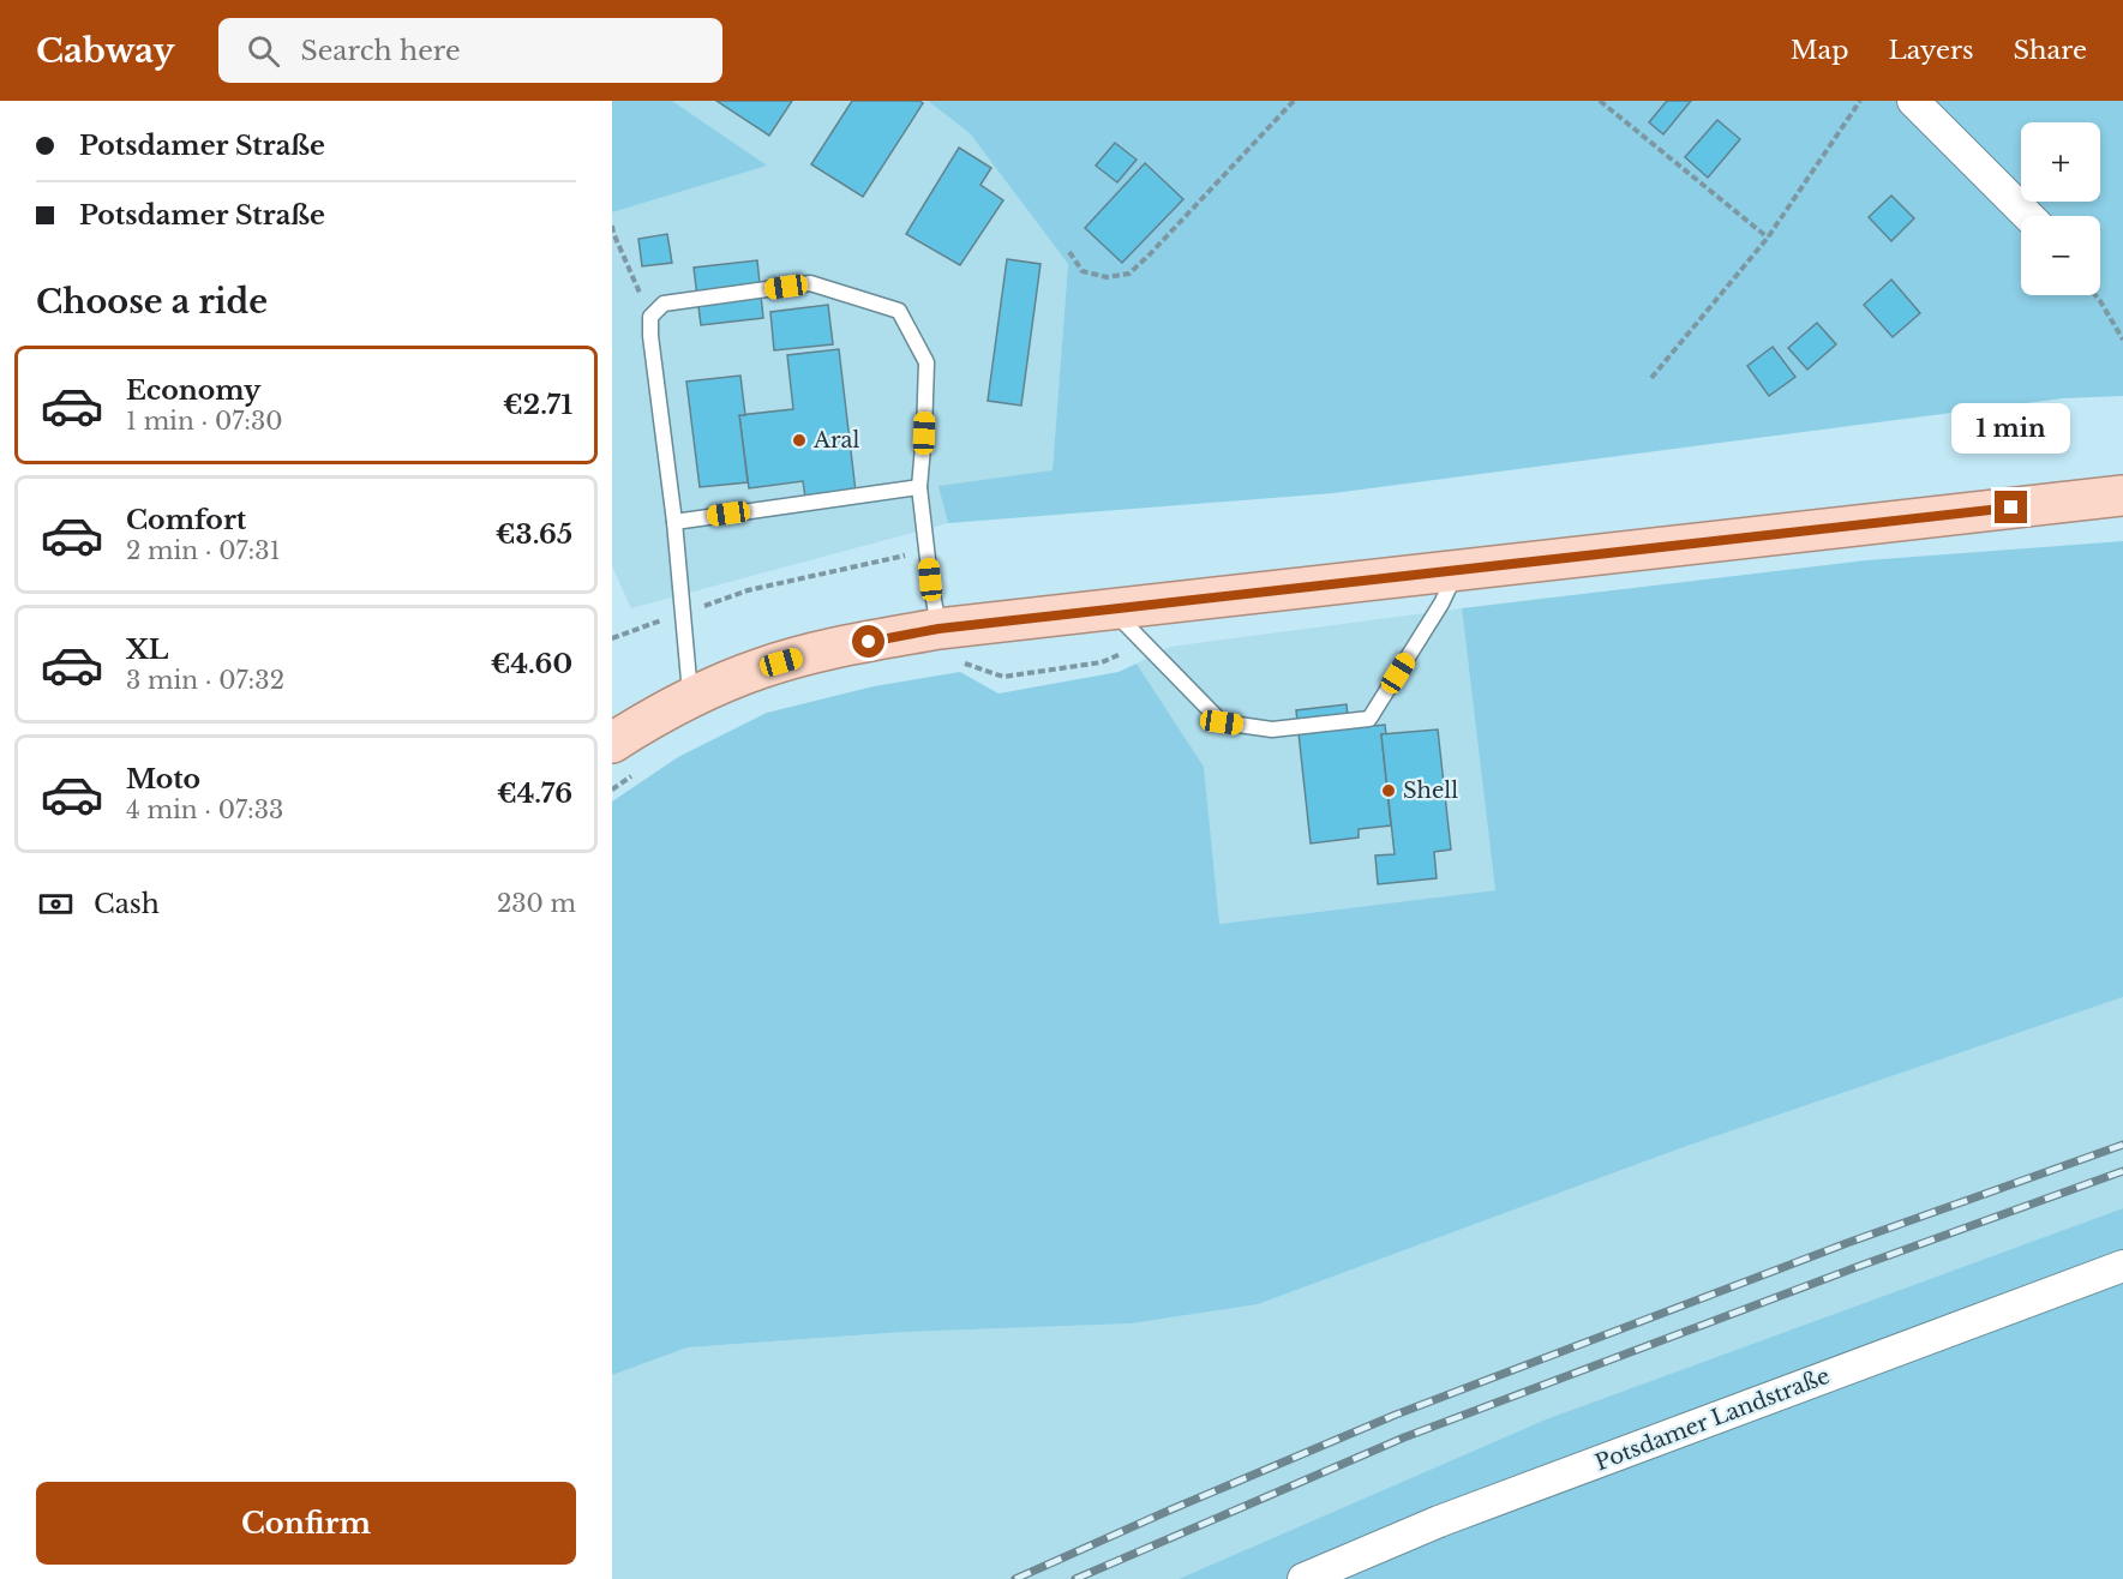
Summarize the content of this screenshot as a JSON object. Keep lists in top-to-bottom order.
{
  "streets": {
    "street": ["Potsdamer Landstraße"]
  },
  "places": ["Aral", "Shell"],
  "page": {
    "header": "Cabway",
    "search": "Search here",
    "nav": ["Map", "Layers", "Share"],
    "banner": ["Potsdamer Straße", "Potsdamer Straße"],
    "map_buttons": ["+", "−"],
    "heading": "Choose a ride",
    "list": [
      {
        "name": "Economy",
        "note": "1 min · 07:30",
        "value": "€2.71"
      },
      {
        "name": "Comfort",
        "note": "2 min · 07:31",
        "value": "€3.65"
      },
      {
        "name": "XL",
        "note": "3 min · 07:32",
        "value": "€4.60"
      },
      {
        "name": "Moto",
        "note": "4 min · 07:33",
        "value": "€4.76"
      }
    ],
    "bubble": "1 min",
    "pay": ["Cash", "230 m"],
    "buttons": "Confirm"
  }
}
